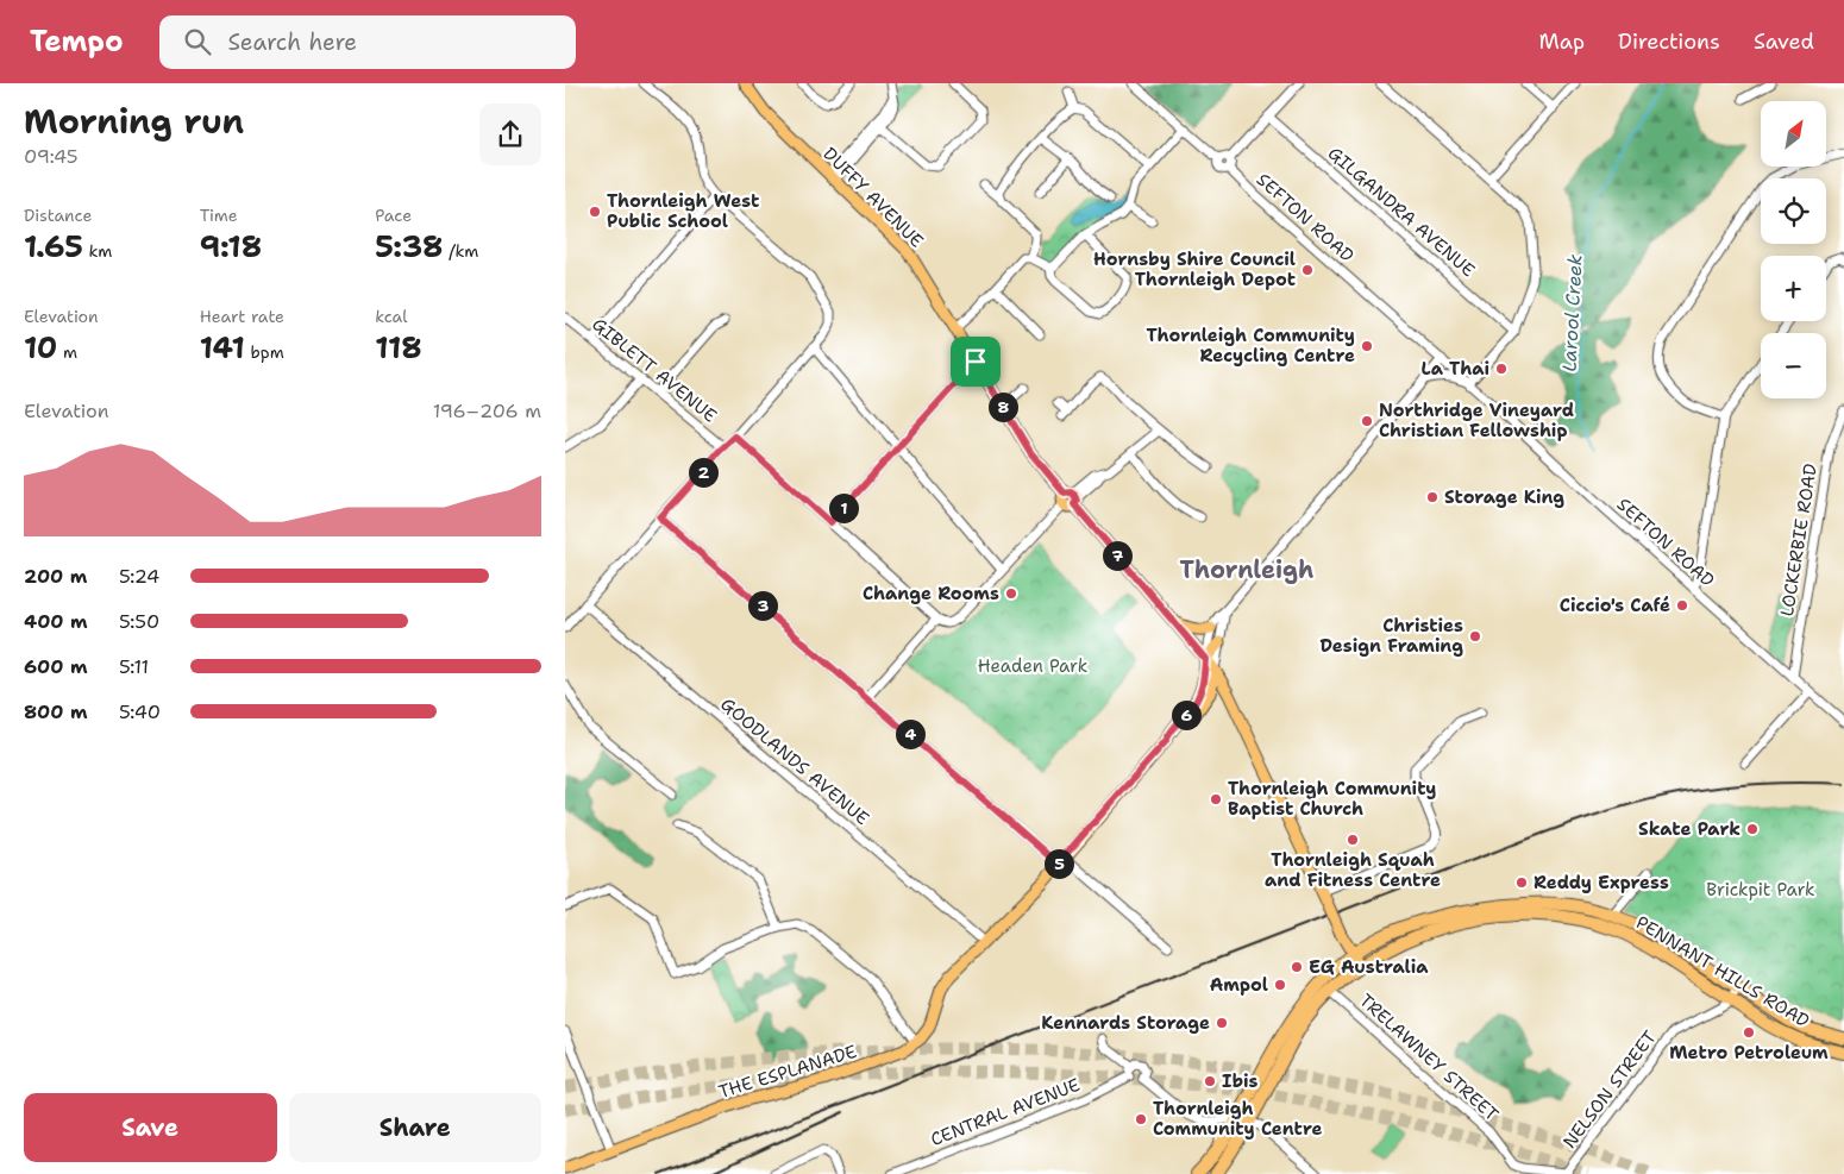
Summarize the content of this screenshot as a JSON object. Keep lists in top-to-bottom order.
{
  "streets": {
    "highway": ["PENNANT HILLS ROAD"],
    "main road": ["DUFFY AVENUE", "THE ESPLANADE"],
    "street": [
      "GILGANDRA AVENUE",
      "SEFTON ROAD",
      "GIBLETT AVENUE",
      "LOCKERBIE ROAD",
      "GOODLANDS AVENUE",
      "TRELAWNEY STREET",
      "NELSON STREET",
      "CENTRAL AVENUE"
    ]
  },
  "crossings": [
    ["DUFFY AVENUE", "PENNANT HILLS ROAD"],
    ["DUFFY AVENUE", "THE ESPLANADE"],
    ["SEFTON ROAD", "LOCKERBIE ROAD"],
    ["GOODLANDS AVENUE", "THE ESPLANADE"],
    ["PENNANT HILLS ROAD", "TRELAWNEY STREET"],
    ["PENNANT HILLS ROAD", "NELSON STREET"],
    ["TRELAWNEY STREET", "NELSON STREET"]
  ],
  "districts": ["Thornleigh"],
  "water": ["Larool Creek"],
  "parks": ["Headen Park", "Brickpit Park"],
  "places": [
    "Thornleigh West Public School",
    "Hornsby Shire Council Thornleigh Depot",
    "Thornleigh Community Recycling Centre",
    "La Thai",
    "Northridge Vineyard Christian Fellowship",
    "Storage King",
    "Change Rooms",
    "Ciccio's Café",
    "Christies Design Framing",
    "Thornleigh Community Baptist Church",
    "Skate Park",
    "Thornleigh Squah and Fitness Centre",
    "Reddy Express",
    "EG Australia",
    "Ampol",
    "Kennards Storage",
    "Metro Petroleum",
    "Ibis",
    "Thornleigh Community Centre"
  ],
  "north": "top right",
  "page": {
    "header": "Tempo",
    "search": "Search here",
    "nav": ["Map", "Directions", "Saved"],
    "heading": ["Morning run", "09:45"],
    "map_buttons": ["+", "−"],
    "stats": [
      ["Distance", "1.65 km"],
      ["Time", "9:18"],
      ["Pace", "5:38 /km"],
      ["Elevation", "10 m"],
      ["Heart rate", "141 bpm"],
      ["kcal", "118"]
    ],
    "chart": ["Elevation", "196–206 m"],
    "pins": [
      "8",
      "2",
      "1",
      "7",
      "3",
      "6",
      "4",
      "5"
    ],
    "list": [
      {
        "name": "200 m",
        "note": "5:24"
      },
      {
        "name": "400 m",
        "note": "5:50"
      },
      {
        "name": "600 m",
        "note": "5:11"
      },
      {
        "name": "800 m",
        "note": "5:40"
      }
    ],
    "buttons": ["Save", "Share"]
  }
}
